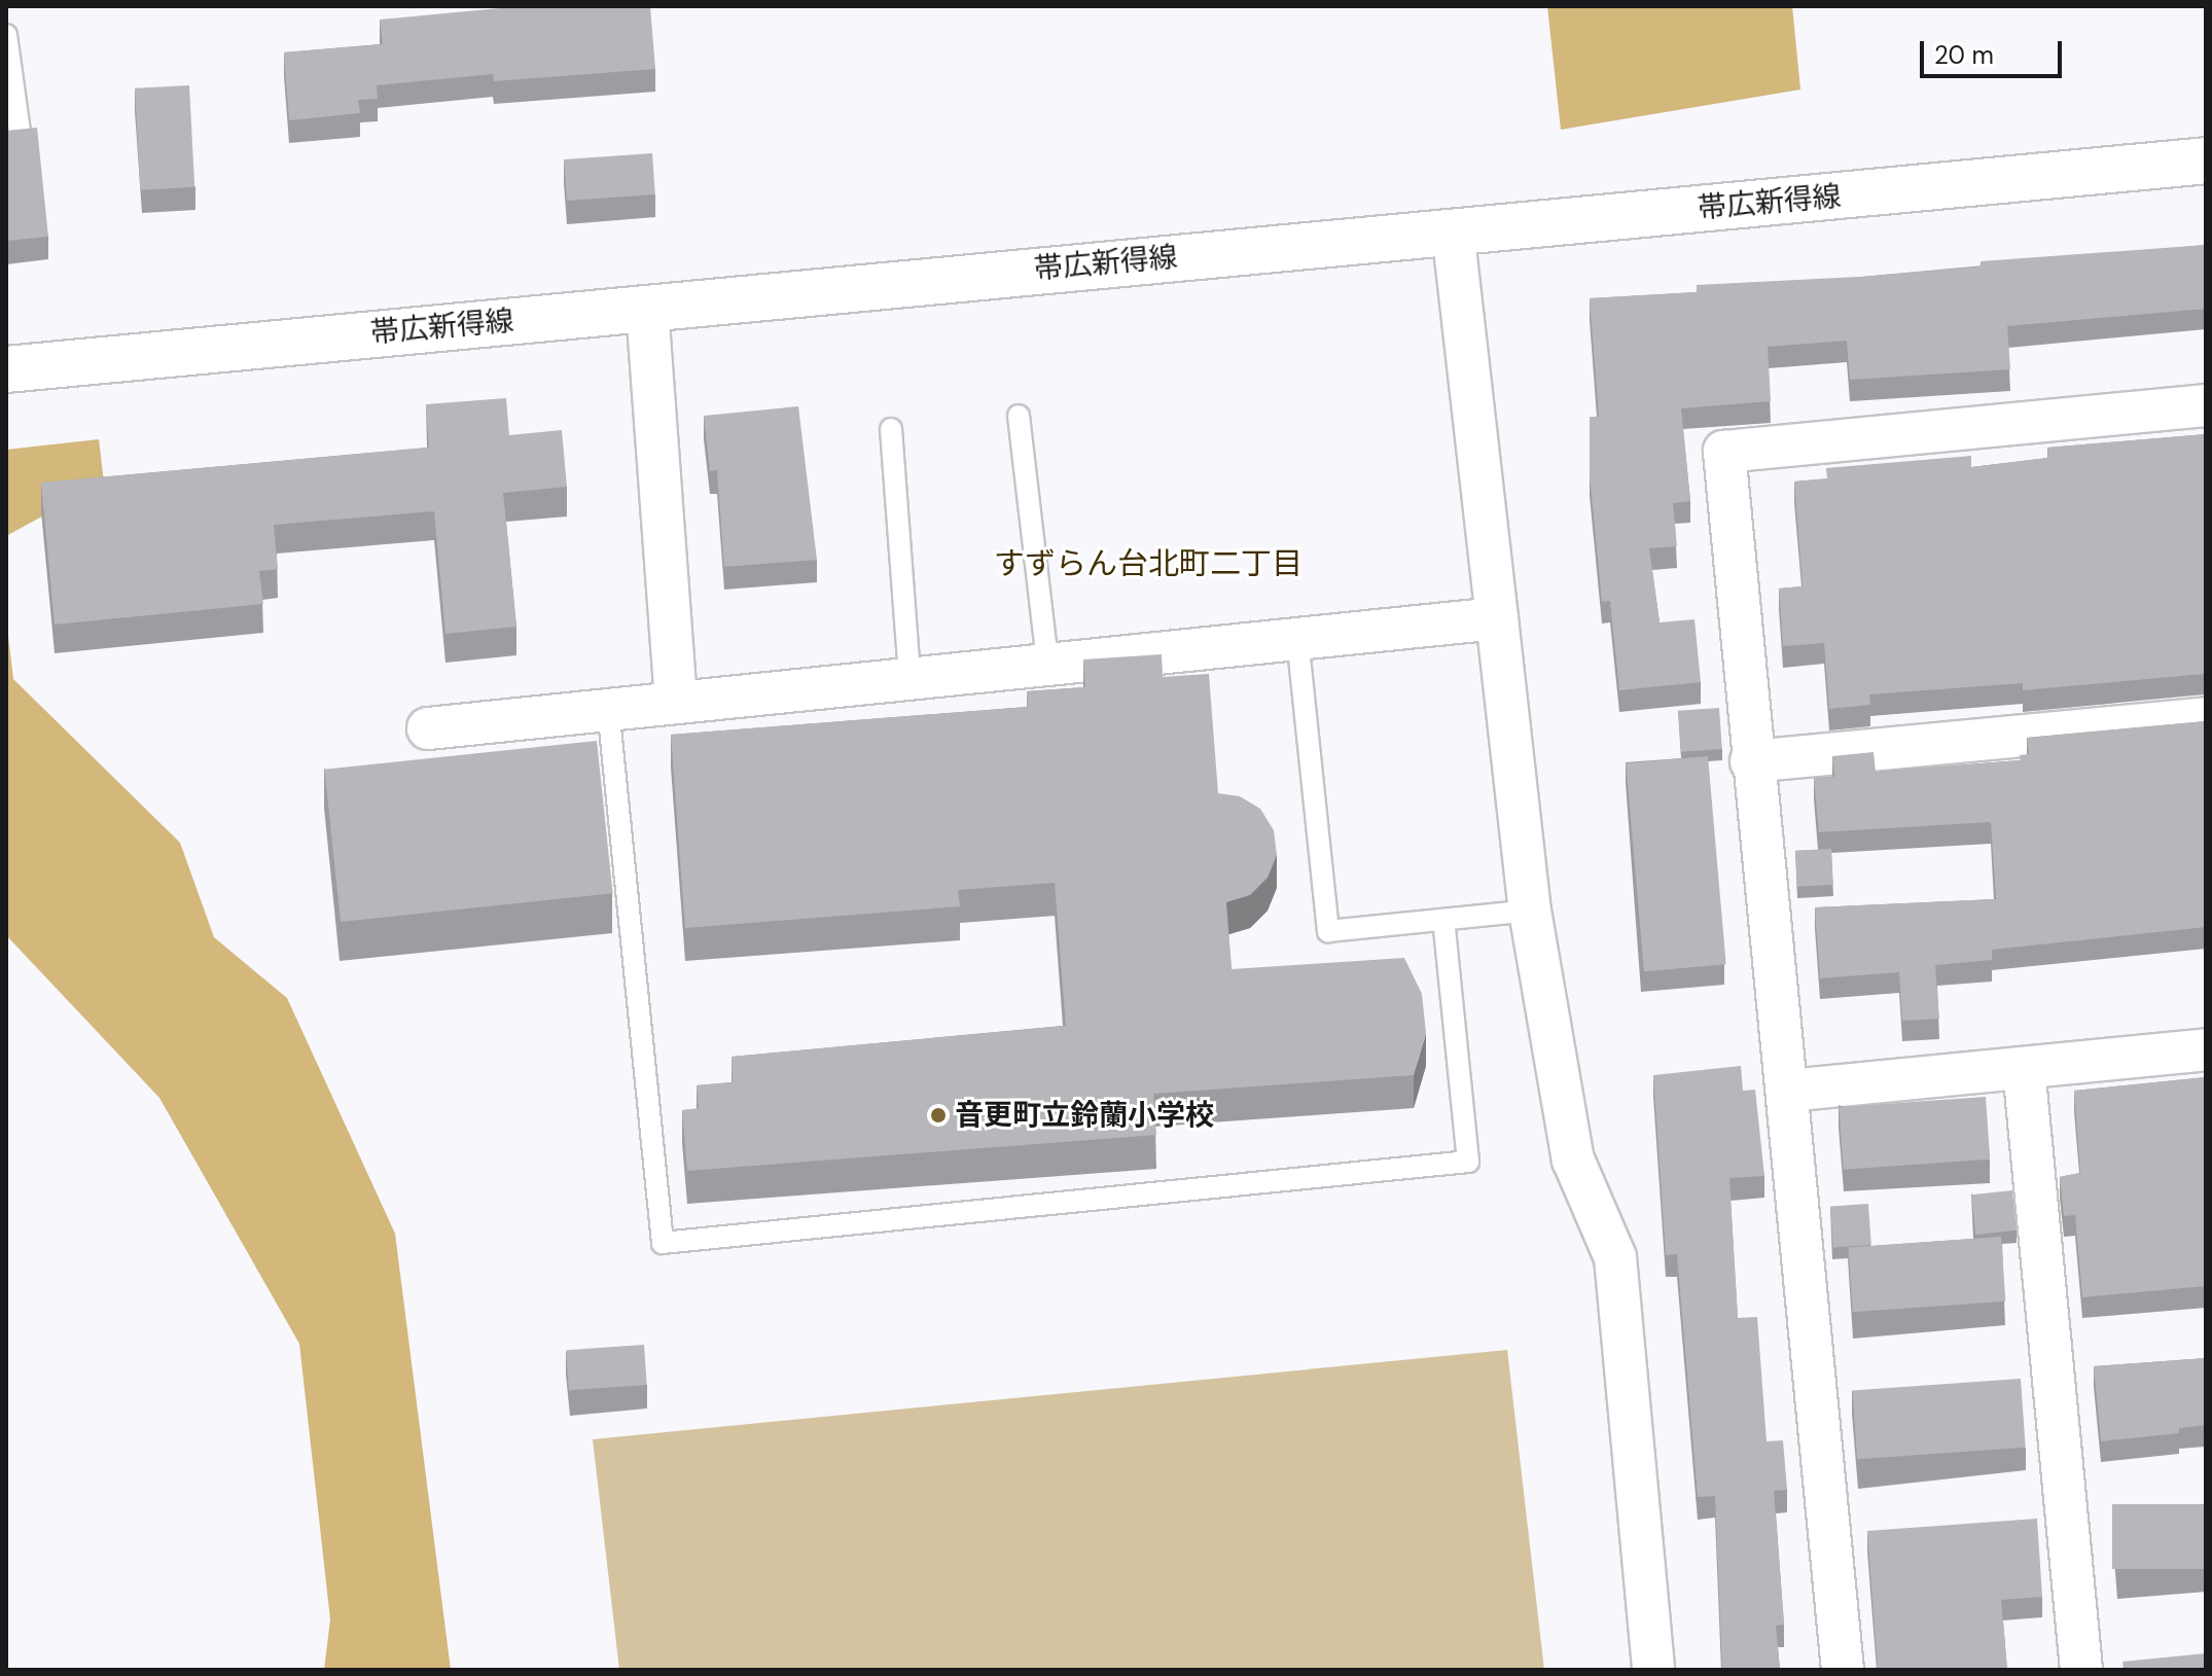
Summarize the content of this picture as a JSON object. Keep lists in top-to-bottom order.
{
  "streets": {
    "main road": ["帯広新得線"]
  },
  "districts": ["すずらん台北町二丁目"],
  "places": ["音更町立鈴蘭小学校"],
  "scale_bar": "20 m"
}
